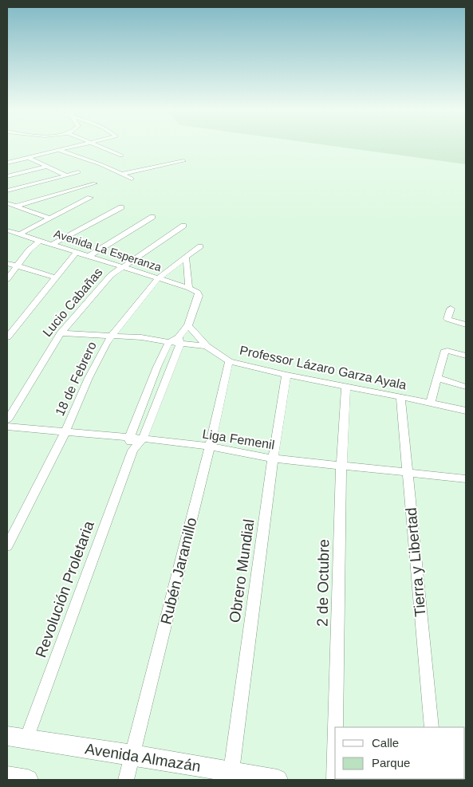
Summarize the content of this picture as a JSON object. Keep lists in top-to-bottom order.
{
  "streets": {
    "main road": ["Avenida Almazán"],
    "street": [
      "Avenida La Esperanza",
      "Lucio Cabañas",
      "Professor Lázaro Garza Ayala",
      "18 de Febrero",
      "Liga Femenil",
      "Tierra y Libertad",
      "Rubén Jaramillo",
      "Obrero Mundial",
      "2 de Octubre",
      "Revolución Proletaria"
    ]
  },
  "crossings": [
    ["Avenida La Esperanza", "Lucio Cabañas"],
    ["Avenida La Esperanza", "18 de Febrero"],
    ["Avenida La Esperanza", "Revolución Proletaria"],
    ["Professor Lázaro Garza Ayala", "Tierra y Libertad"],
    ["Professor Lázaro Garza Ayala", "Rubén Jaramillo"],
    ["Professor Lázaro Garza Ayala", "Obrero Mundial"],
    ["Professor Lázaro Garza Ayala", "2 de Octubre"],
    ["Professor Lázaro Garza Ayala", "Revolución Proletaria"],
    ["18 de Febrero", "Liga Femenil"],
    ["Liga Femenil", "Tierra y Libertad"],
    ["Liga Femenil", "Rubén Jaramillo"],
    ["Liga Femenil", "Obrero Mundial"],
    ["Liga Femenil", "2 de Octubre"],
    ["Liga Femenil", "Revolución Proletaria"],
    ["Rubén Jaramillo", "Avenida Almazán"],
    ["Obrero Mundial", "Avenida Almazán"],
    ["Revolución Proletaria", "Avenida Almazán"]
  ],
  "legend": ["Calle", "Parque"]
}
